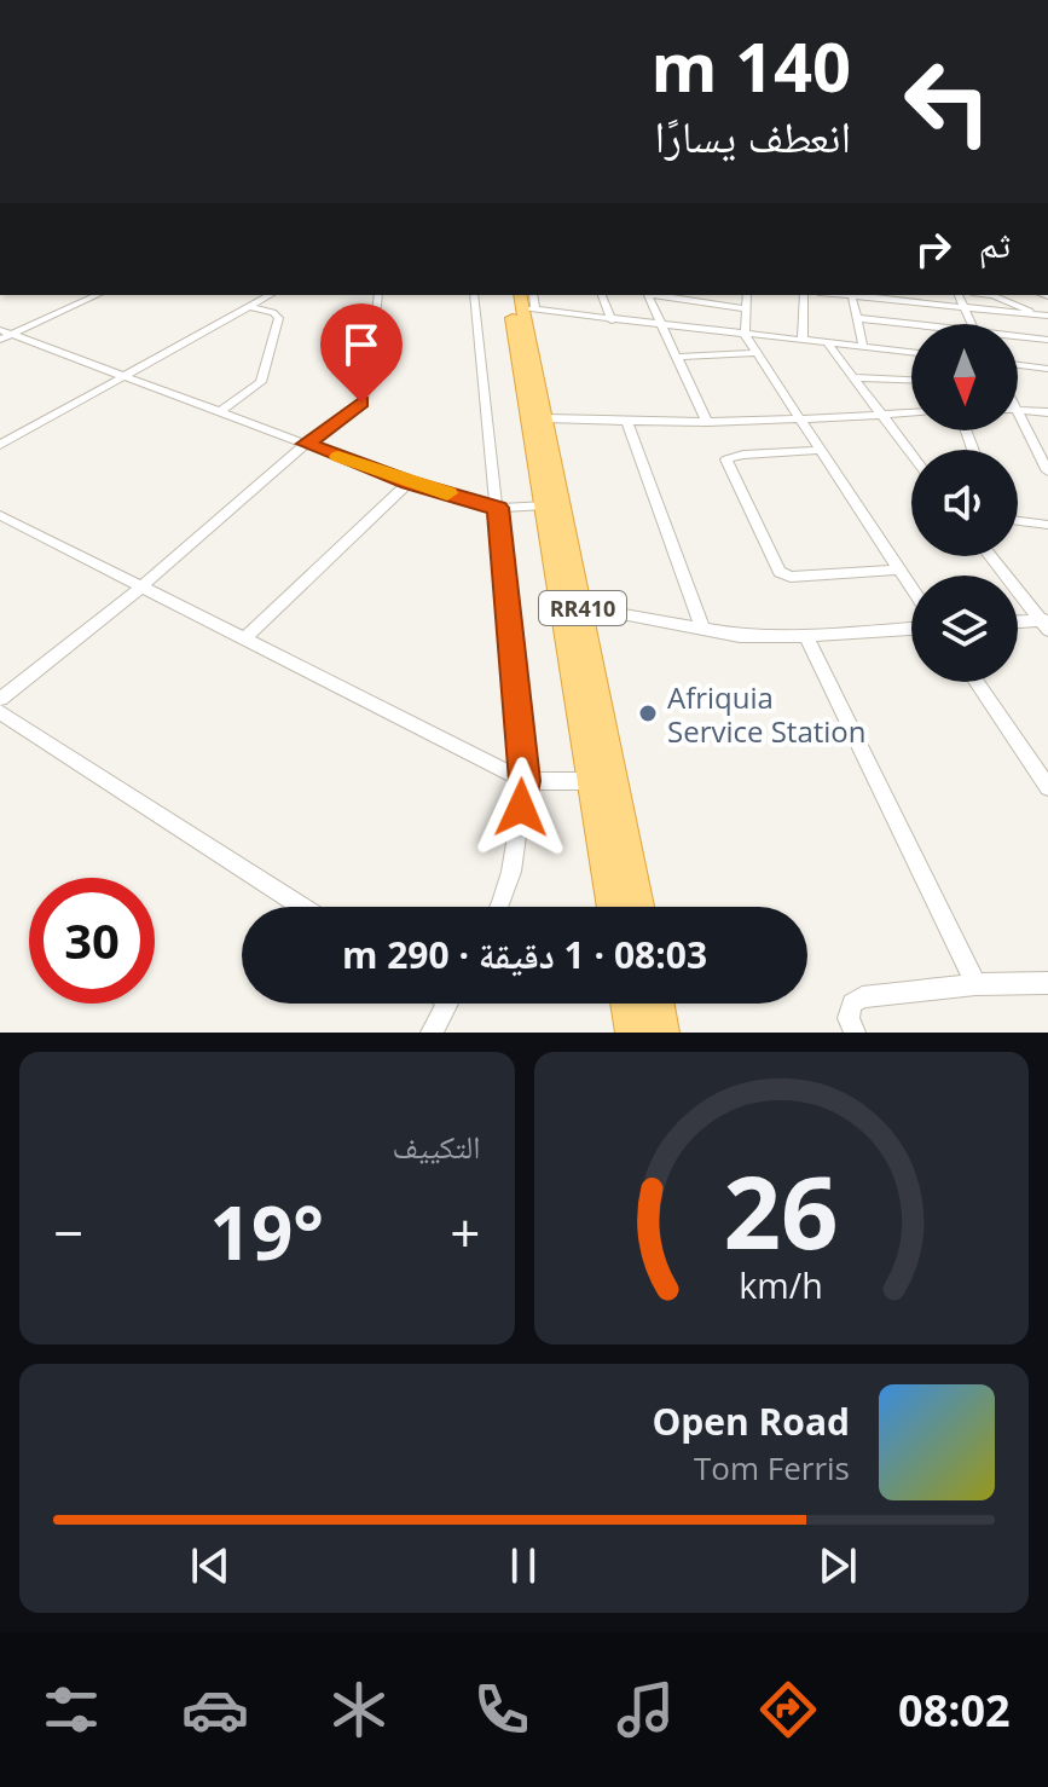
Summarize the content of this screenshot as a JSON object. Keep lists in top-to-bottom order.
{
  "streets": {
    "highway": ["RR410"]
  },
  "places": ["Afriquia Service Station"],
  "north": "bottom",
  "page": {
    "turn": ["140 m", "انعطف يسارًا"],
    "then": "ثم",
    "limit": "30",
    "trip": "08:03 · 1 دقيقة · 290 m",
    "tile": "التكييف",
    "heat": ["−", "19°", "+"],
    "song": ["Open Road", "Tom Ferris"],
    "tabs": "08:02",
    "gauge": ["26", "km/h"]
  }
}
